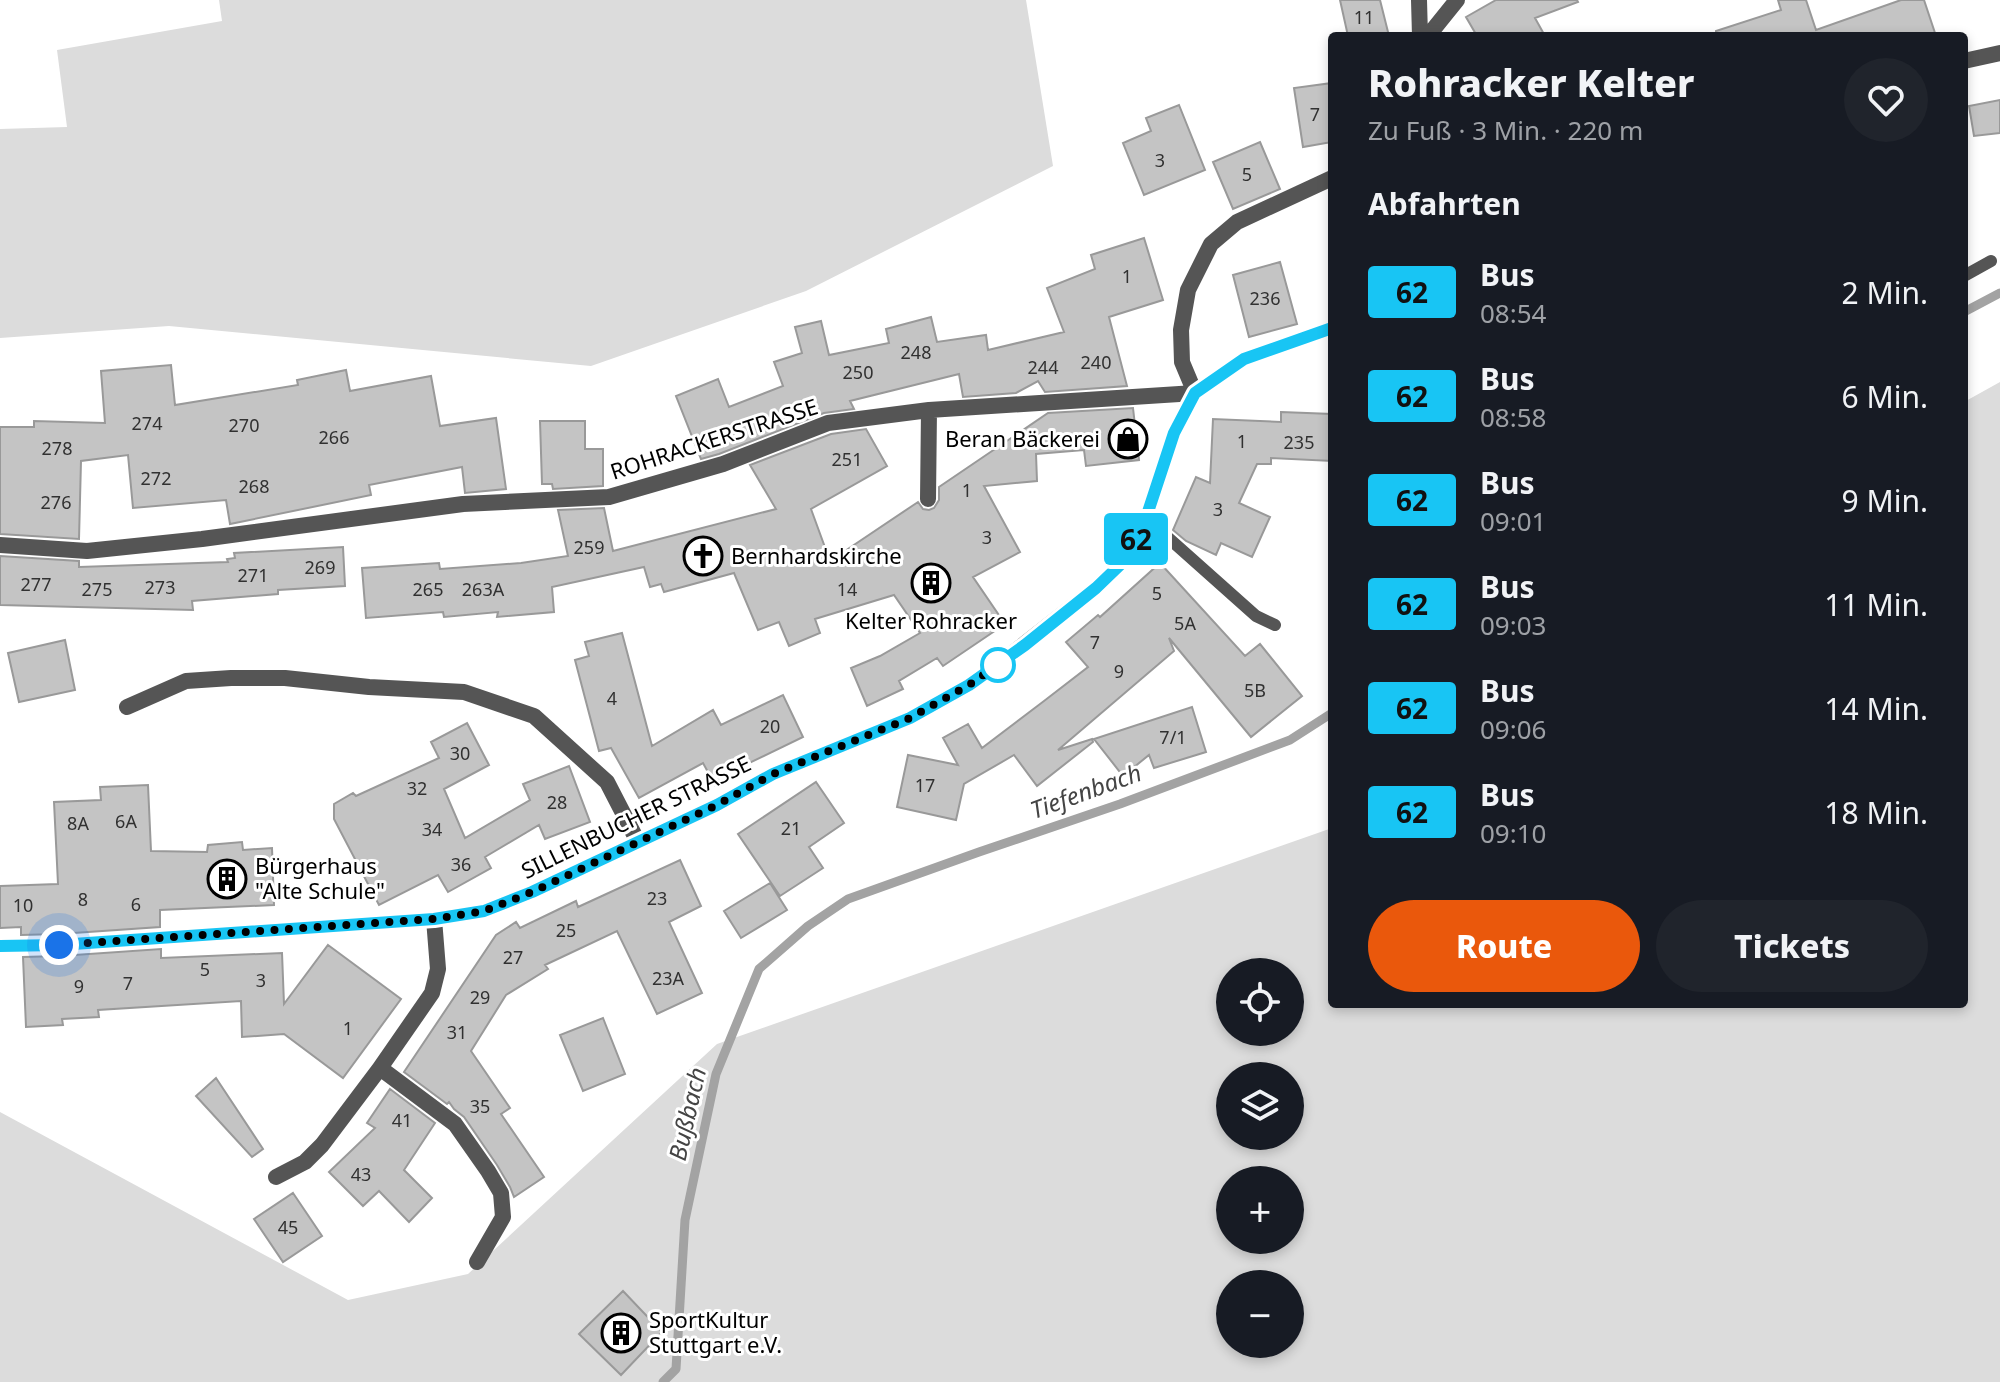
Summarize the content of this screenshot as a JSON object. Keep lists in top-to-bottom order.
{
  "streets": {
    "street": ["ROHRACKERSTRASSE", "SILLENBUCHER STRASSE"]
  },
  "crossings": [
    ["ROHRACKERSTRASSE", "SILLENBUCHER STRASSE"]
  ],
  "water": ["Tiefenbach", "Bußbach"],
  "places": {
    "shop": ["Beran Bäckerei"],
    "church": ["Bernhardskirche"],
    "building": ["Kelter Rohracker", "Bürgerhaus \"Alte Schule\"", "SportKultur Stuttgart e.V."]
  },
  "lines": ["bus line 62"],
  "house_numbers": [
    "11",
    "7",
    "3",
    "5",
    "1",
    "236",
    "248",
    "240",
    "244",
    "250",
    "274",
    "270",
    "266",
    "1",
    "235",
    "278",
    "251",
    "272",
    "268",
    "1",
    "276",
    "3",
    "3",
    "259",
    "269",
    "271",
    "277",
    "273",
    "275",
    "265",
    "263A",
    "14",
    "5",
    "5A",
    "7",
    "9",
    "5B",
    "4",
    "20",
    "7/1",
    "30",
    "17",
    "32",
    "28",
    "6A",
    "8A",
    "21",
    "34",
    "36",
    "23",
    "8",
    "6",
    "10",
    "25",
    "27",
    "5",
    "23A",
    "3",
    "7",
    "9",
    "29",
    "1",
    "31",
    "35",
    "41",
    "43",
    "45"
  ],
  "page": {
    "on_map": "62",
    "heading": [
      ["Rohracker Kelter", "Zu Fuß · 3 Min. · 220 m"],
      "Abfahrten"
    ],
    "list": [
      {
        "mark": "62",
        "name": "Bus",
        "note": "08:54",
        "value": "2 Min."
      },
      {
        "mark": "62",
        "name": "Bus",
        "note": "08:58",
        "value": "6 Min."
      },
      {
        "mark": "62",
        "name": "Bus",
        "note": "09:01",
        "value": "9 Min."
      },
      {
        "mark": "62",
        "name": "Bus",
        "note": "09:03",
        "value": "11 Min."
      },
      {
        "mark": "62",
        "name": "Bus",
        "note": "09:06",
        "value": "14 Min."
      },
      {
        "mark": "62",
        "name": "Bus",
        "note": "09:10",
        "value": "18 Min."
      }
    ],
    "buttons": ["Route", "Tickets"],
    "map_buttons": ["+", "−"]
  }
}
